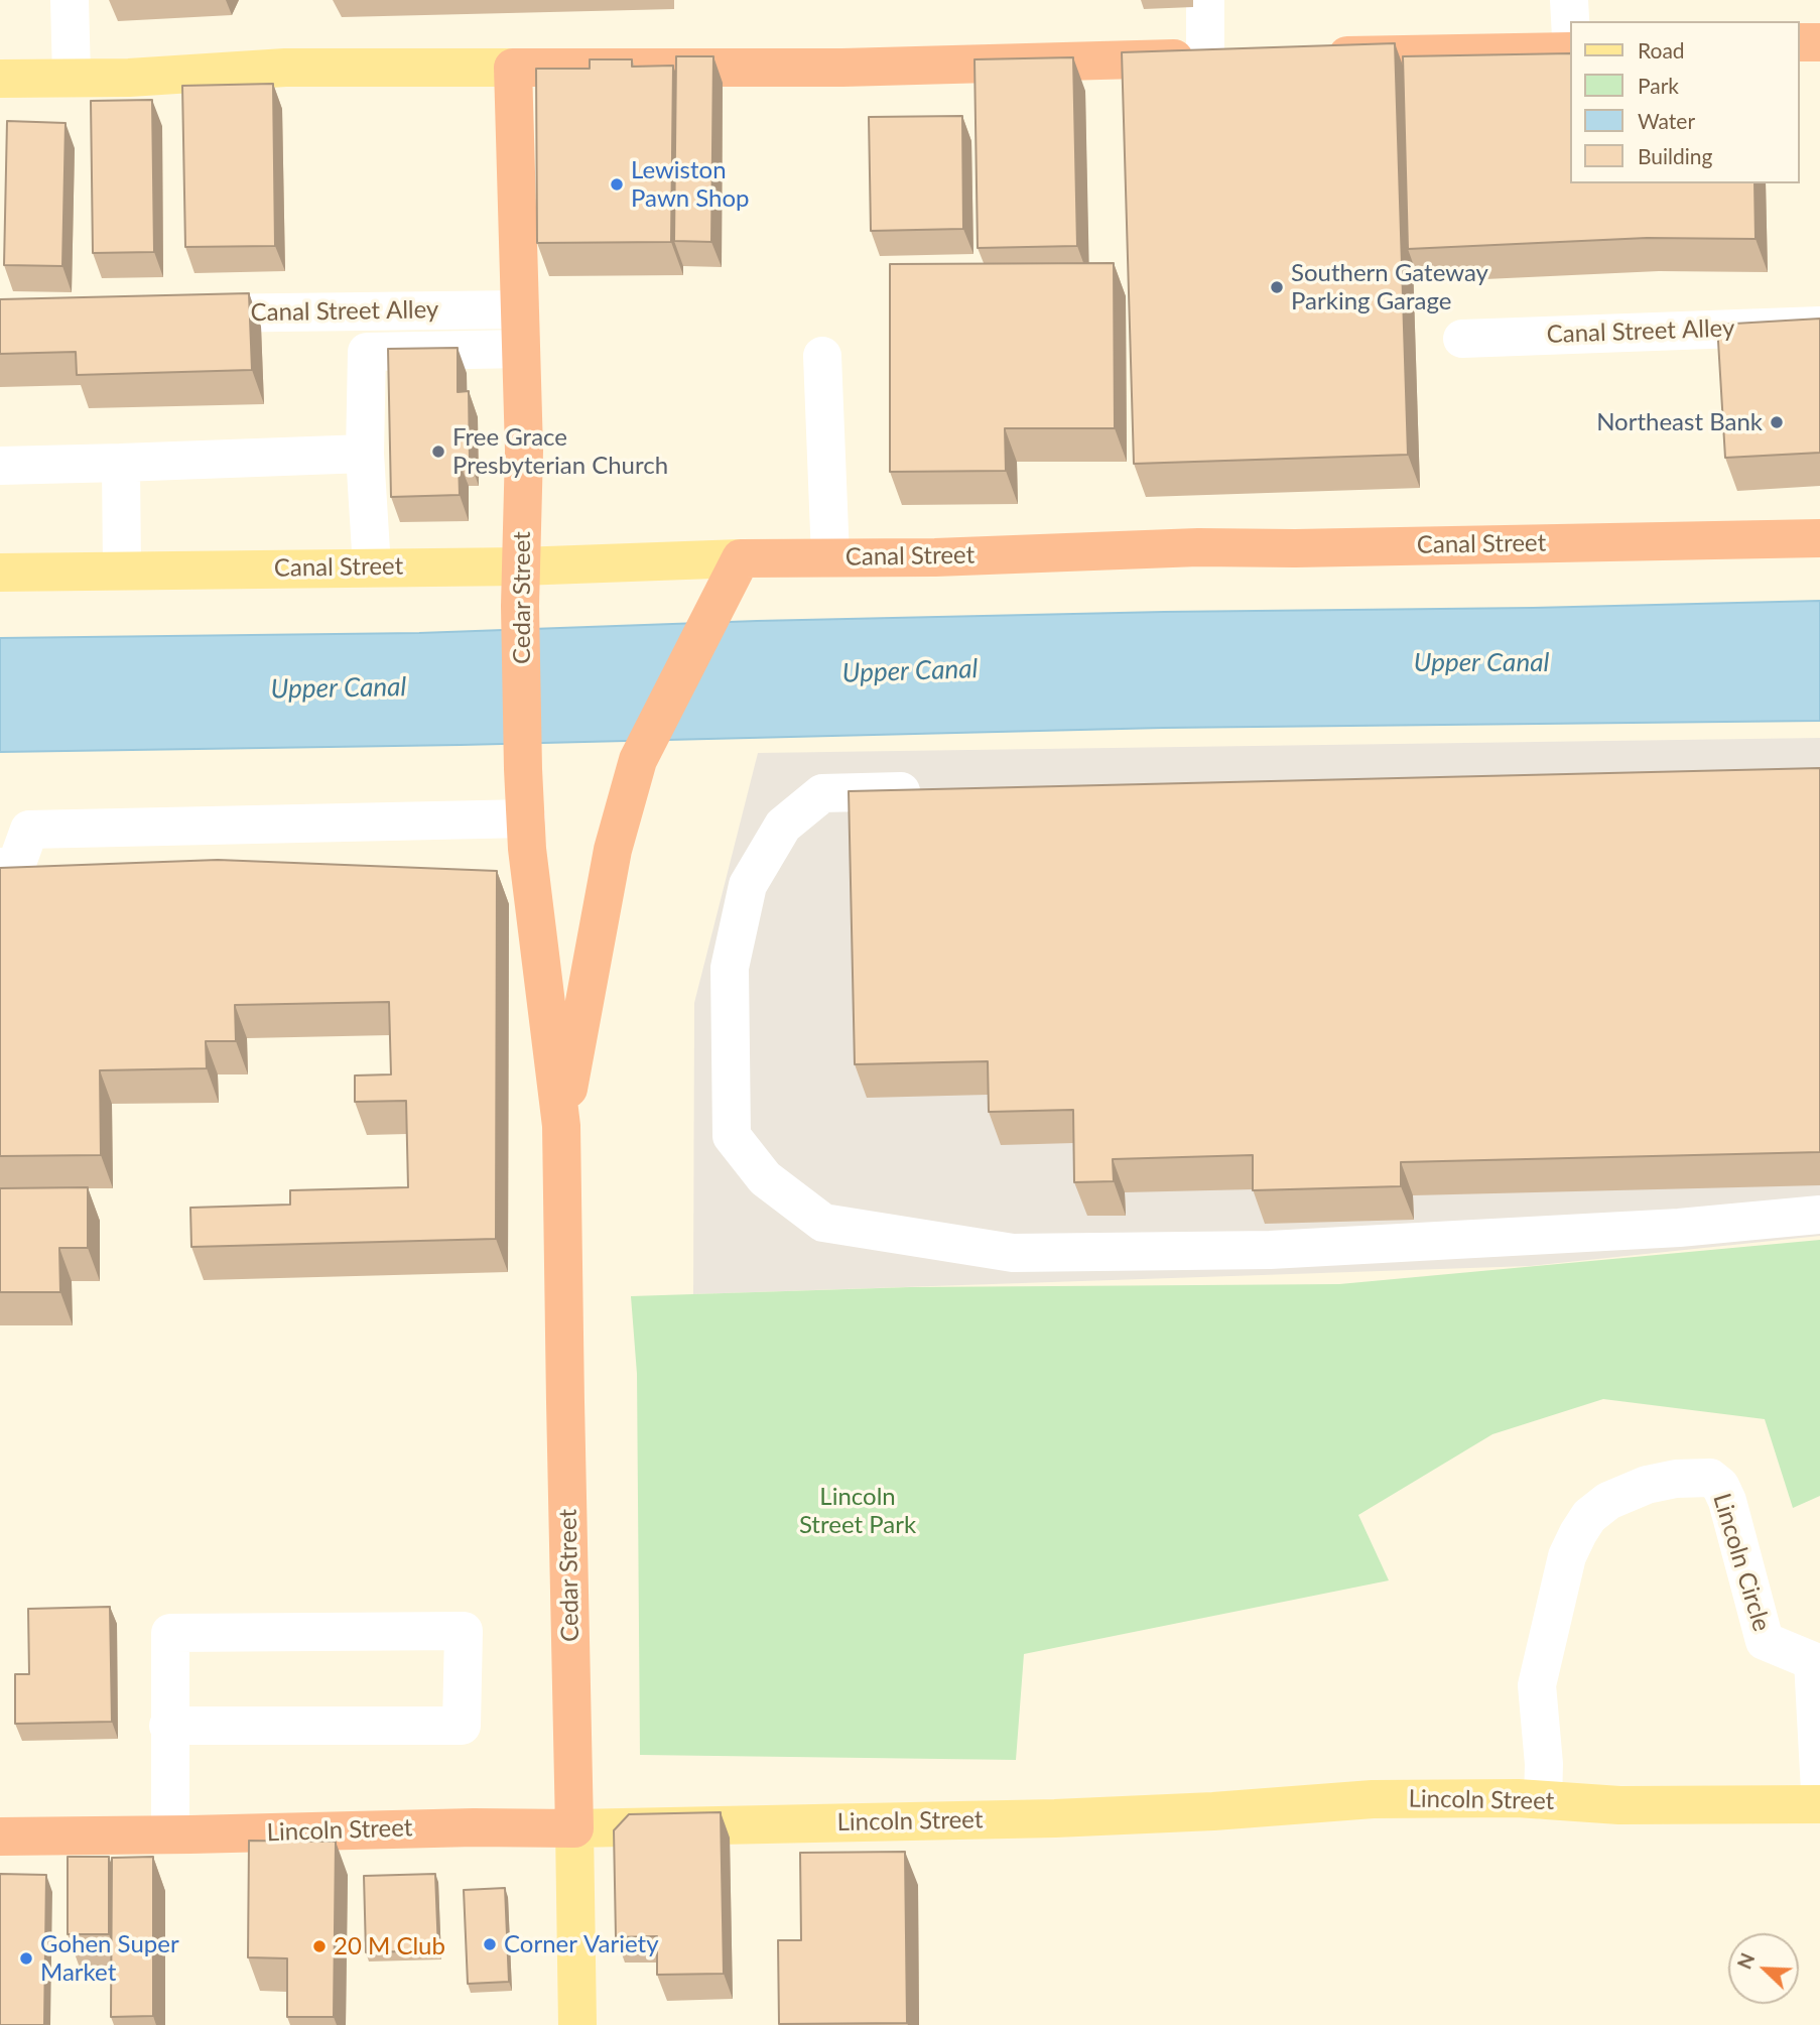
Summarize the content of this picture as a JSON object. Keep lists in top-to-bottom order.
{
  "streets": {
    "highway": ["Canal Street", "Cedar Street", "Lincoln Street"],
    "street": ["Canal Street Alley", "Lincoln Circle"]
  },
  "crossings": [
    ["Canal Street Alley", "Cedar Street"],
    ["Canal Street", "Cedar Street"],
    ["Cedar Street", "Lincoln Street"],
    ["Lincoln Circle", "Lincoln Street"]
  ],
  "water": ["Upper Canal"],
  "parks": ["Lincoln Street Park"],
  "places": [
    "Lewiston Pawn Shop",
    "Southern Gateway Parking Garage",
    "Northeast Bank",
    "Free Grace Presbyterian Church",
    "Corner Variety",
    "20 M Club",
    "Gohen Super Market"
  ],
  "legend": [
    "Road",
    "Park",
    "Water",
    "Building"
  ],
  "north": "top left"
}
